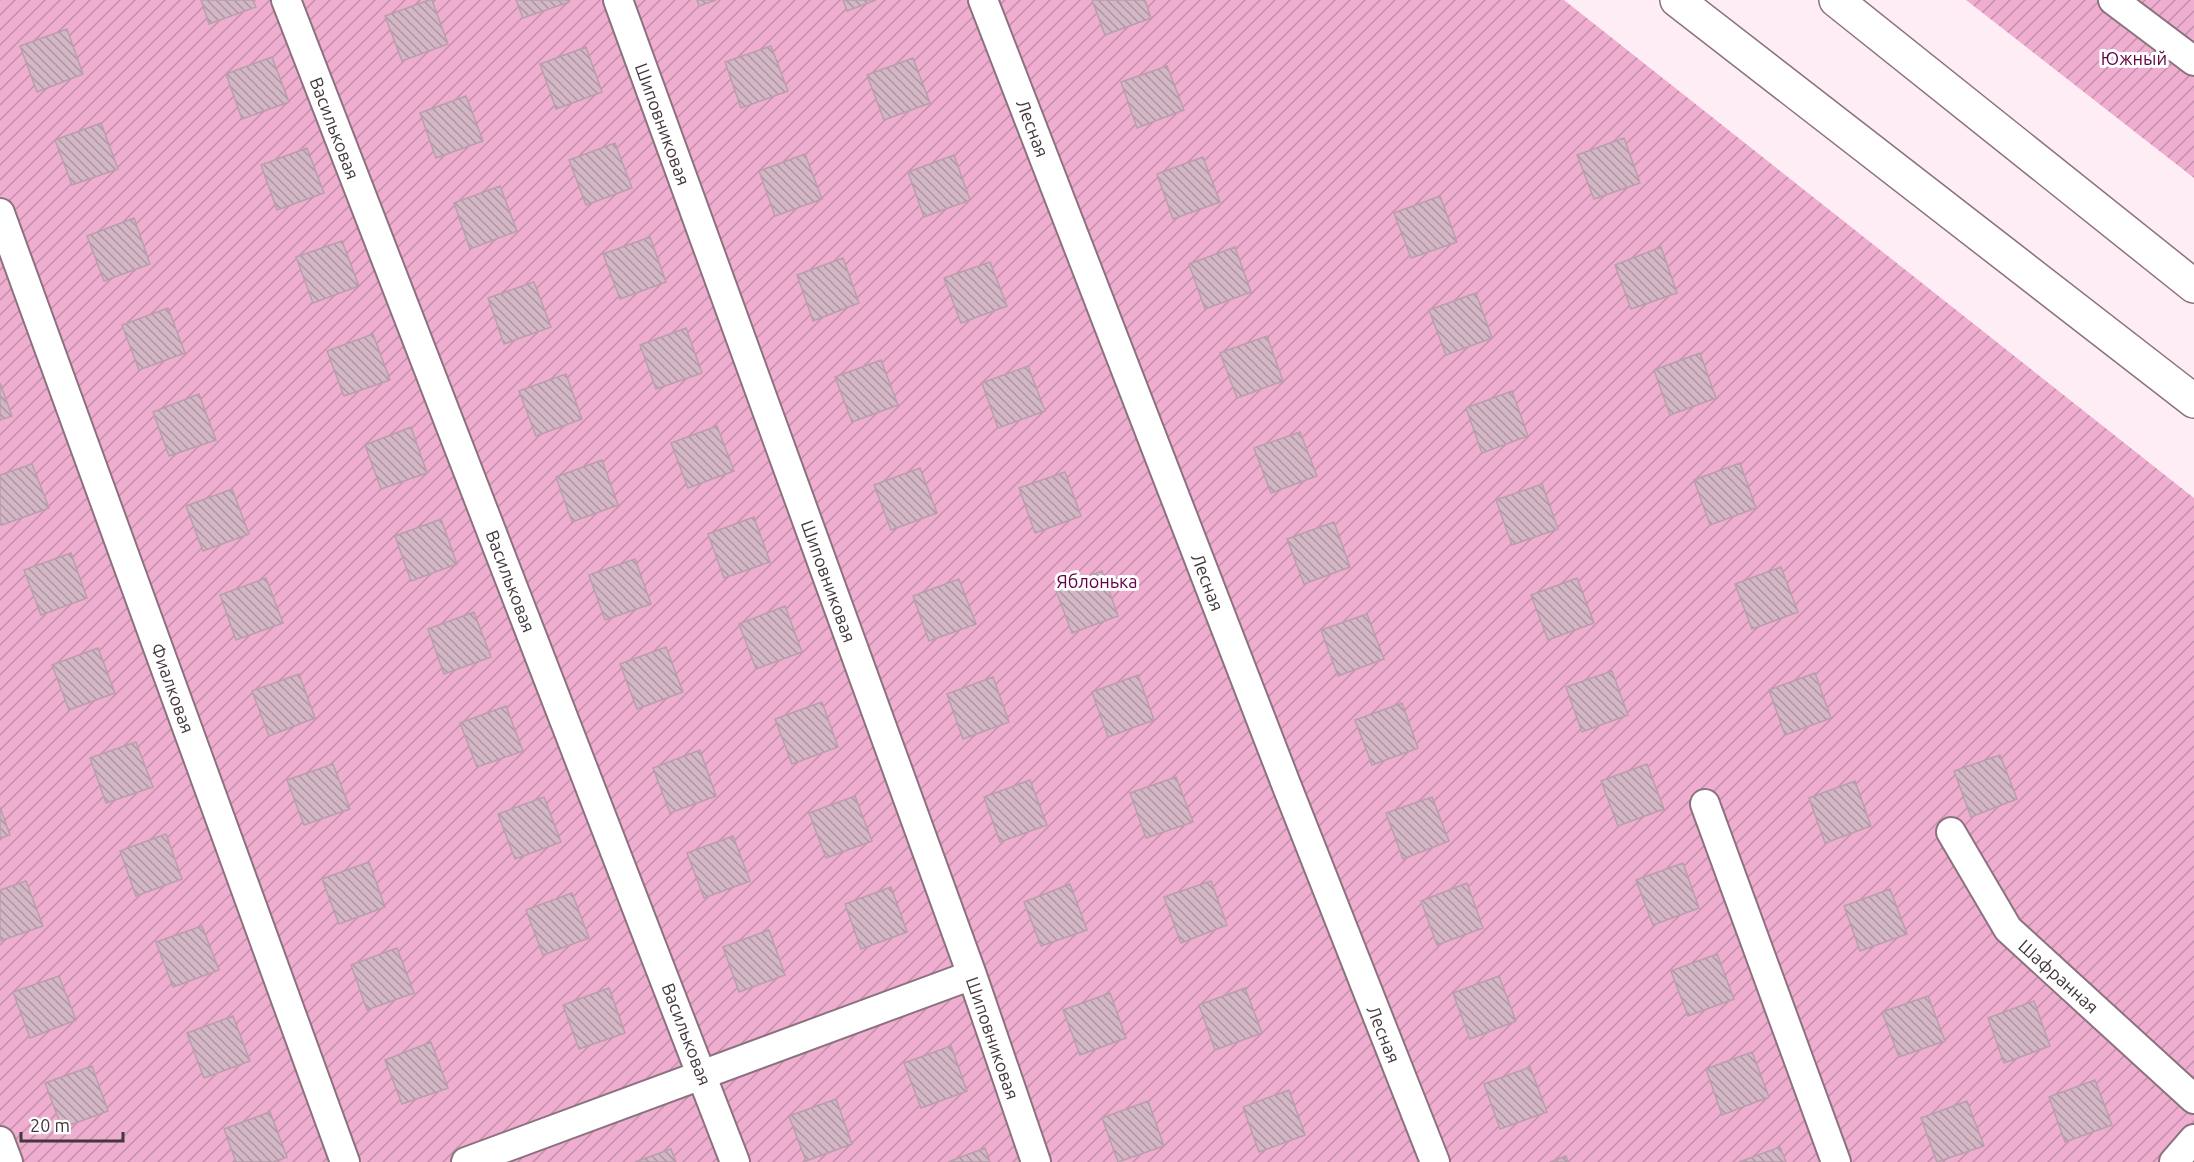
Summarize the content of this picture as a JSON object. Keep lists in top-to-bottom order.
{
  "streets": {
    "street": [
      "Шиповниковая",
      "Васильковая",
      "Лесная",
      "Фиалковая",
      "Шафранная"
    ]
  },
  "parks": ["Южный", "Яблонька"],
  "scale_bar": "20 m"
}
